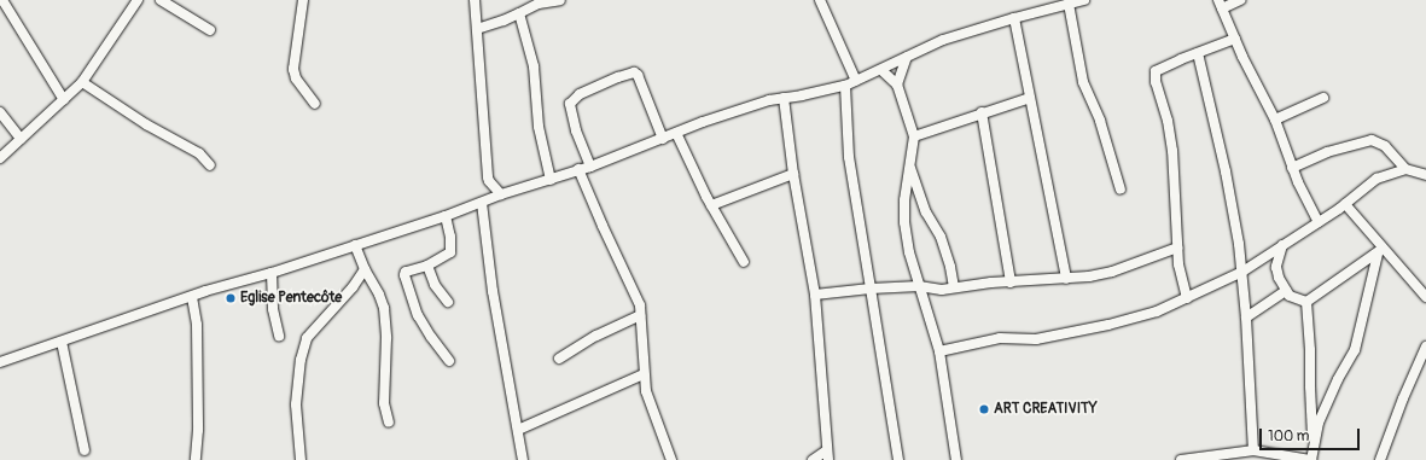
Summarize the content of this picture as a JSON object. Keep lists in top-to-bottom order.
{
  "places": ["Eglise Pentecôte", "ART CREATIVITY"],
  "scale_bar": "100 m"
}
